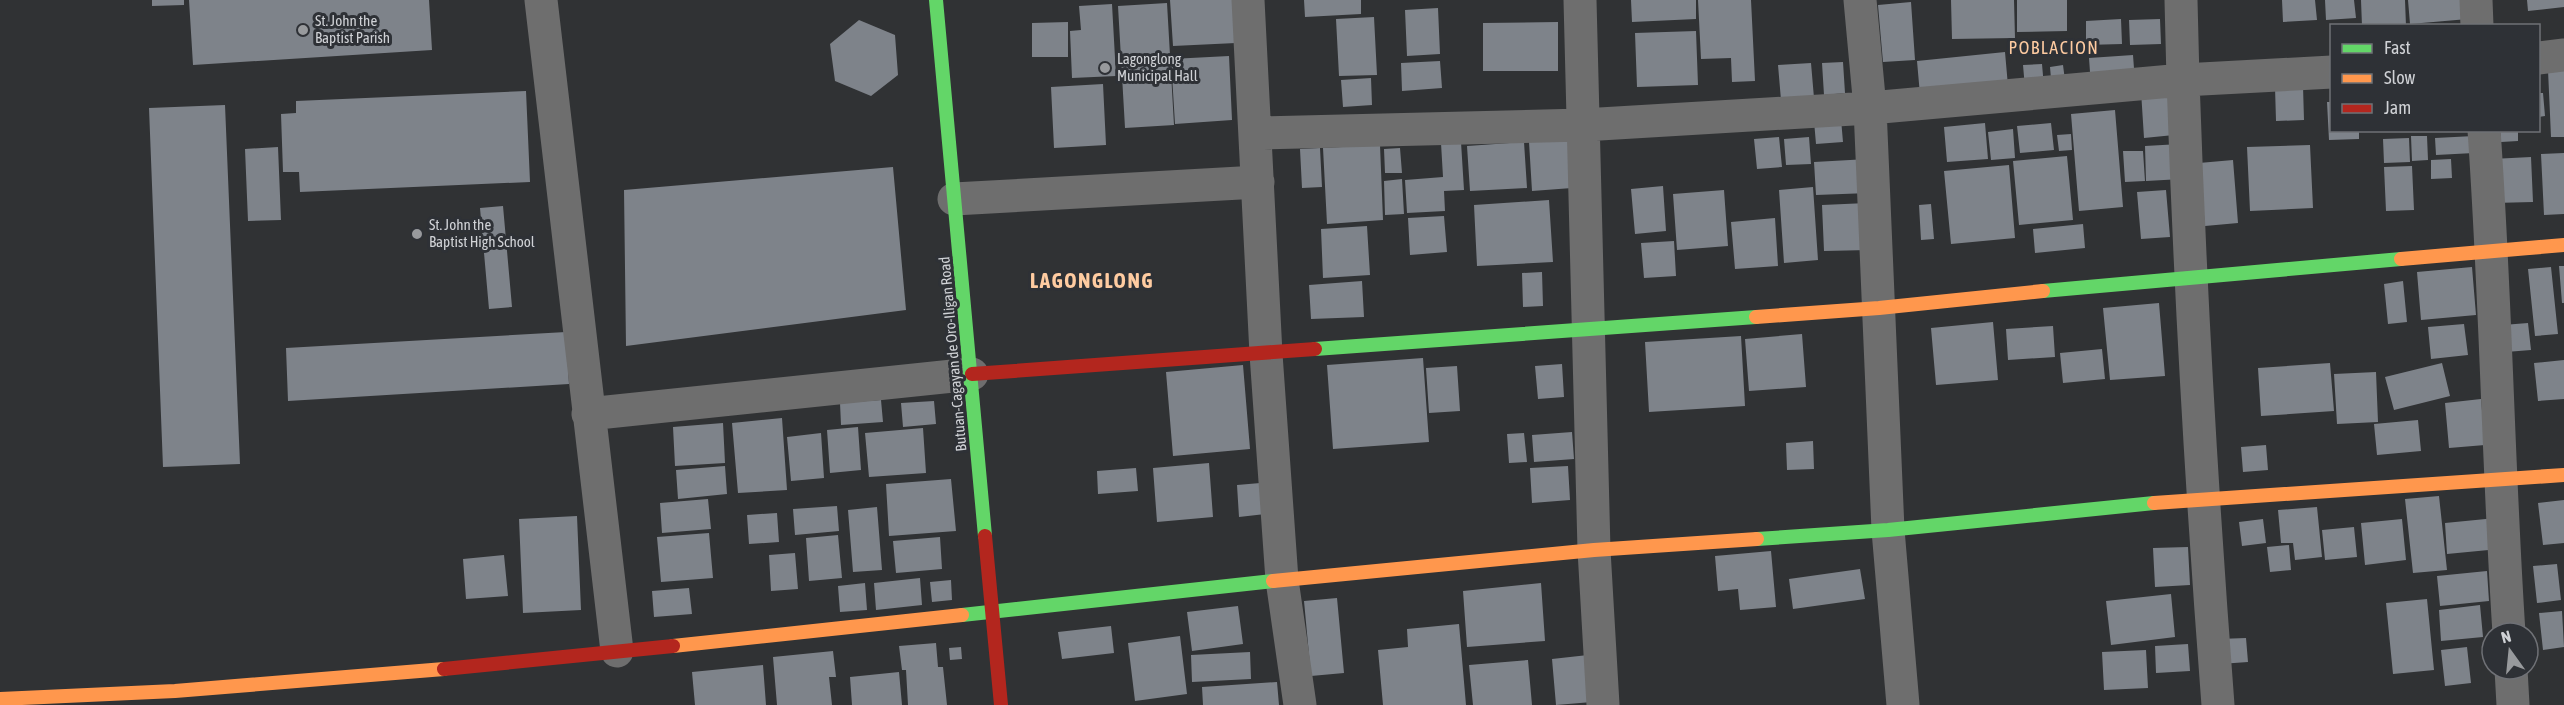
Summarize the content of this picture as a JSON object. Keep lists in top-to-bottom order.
{
  "streets": {
    "main road": ["Butuan-Cagayan de Oro-Iligan Road"]
  },
  "districts": ["POBLACION", "LAGONGLONG"],
  "places": ["St. John the Baptist Parish", "Lagonglong Municipal Hall", "St. John the Baptist High School"],
  "legend": ["Fast", "Slow", "Jam"],
  "north": "top"
}
